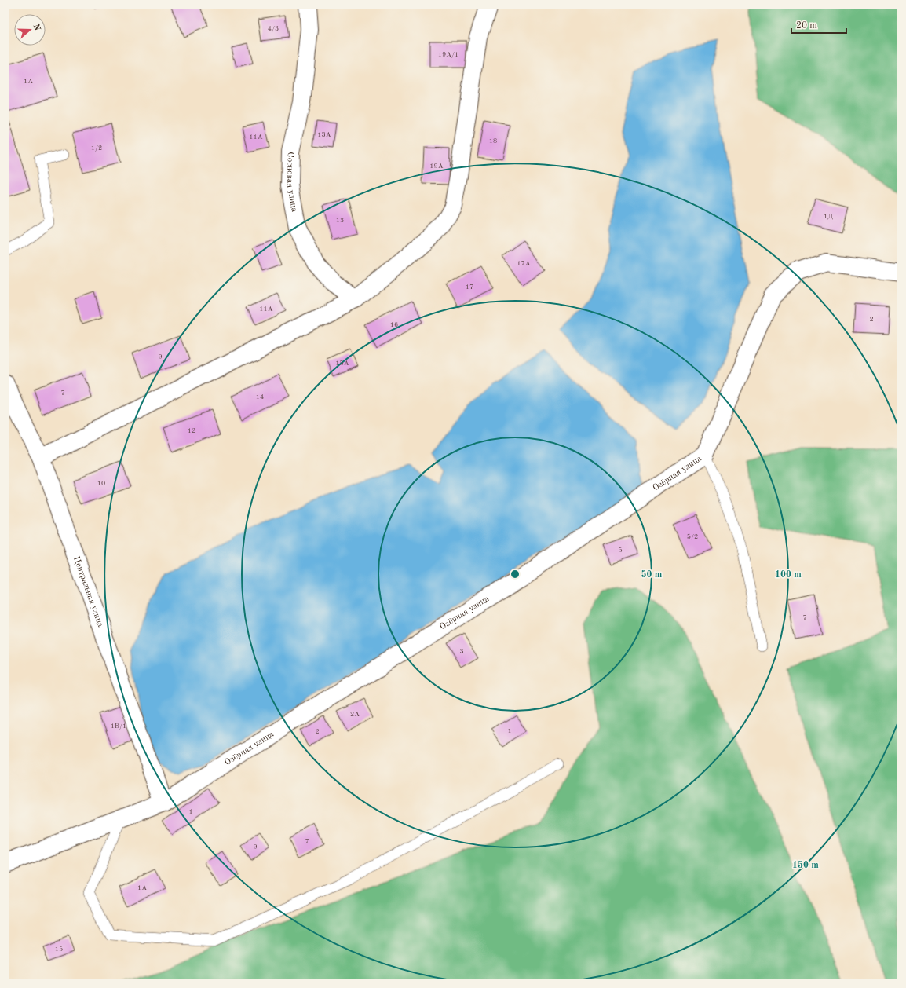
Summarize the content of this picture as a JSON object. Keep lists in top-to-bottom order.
{
  "streets": {
    "street": ["Сосновая улица", "Озёрная улица", "Центральная улица"]
  },
  "crossings": [
    ["Озёрная улица", "Центральная улица"]
  ],
  "house_numbers": [
    "4/3",
    "19А/1",
    "1А",
    "13А",
    "11А",
    "18",
    "1/2",
    "19А",
    "1Д",
    "13",
    "17А",
    "17",
    "11А",
    "2",
    "16",
    "9",
    "15А",
    "7",
    "14",
    "12",
    "10",
    "5/2",
    "5",
    "7",
    "3",
    "2А",
    "1В/1",
    "1",
    "2",
    "1",
    "7",
    "9",
    "1А",
    "15"
  ],
  "scale_bar": "20 m",
  "north": "right",
  "rings": ["50 m", "100 m", "150 m"]
}
